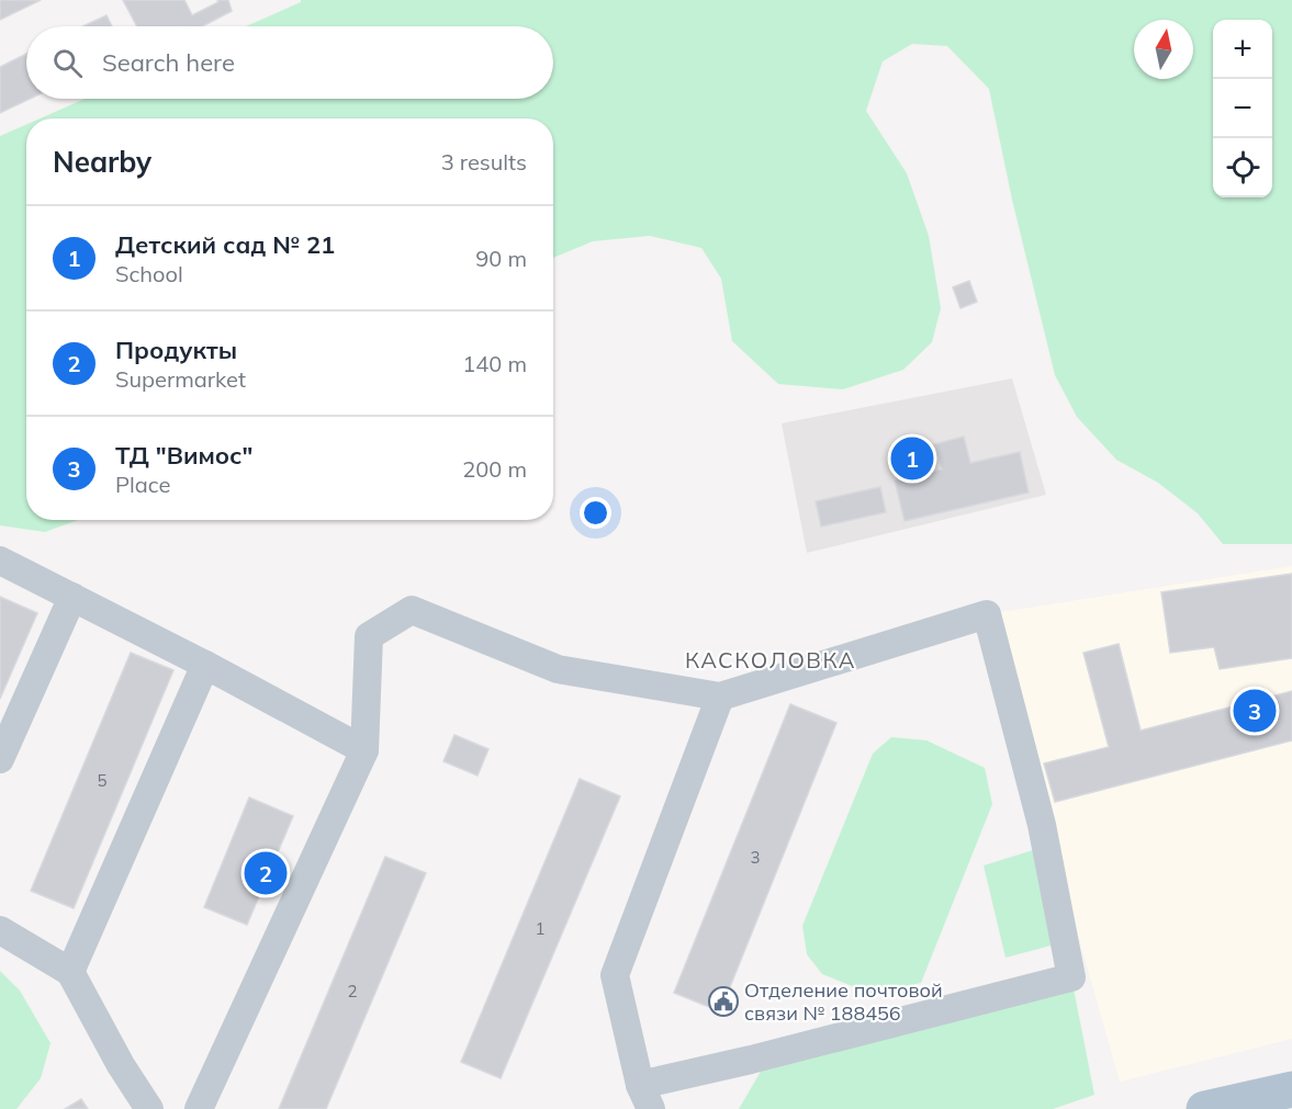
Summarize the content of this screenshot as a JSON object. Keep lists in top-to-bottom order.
{
  "districts": ["КАСКОЛОВКА"],
  "places": {
    "public building": ["Отделение почтовой связи № 188456"]
  },
  "house_numbers": [
    "5",
    "3",
    "1",
    "2"
  ],
  "north": "top",
  "page": {
    "map_buttons": ["+", "−"],
    "search": "Search here",
    "heading": ["Nearby", "3 results"],
    "list": [
      {
        "mark": "1",
        "name": "Детский сад № 21",
        "note": "School",
        "value": "90 m"
      },
      {
        "mark": "2",
        "name": "Продукты",
        "note": "Supermarket",
        "value": "140 m"
      },
      {
        "mark": "3",
        "name": "ТД \"Вимос\"",
        "note": "Place",
        "value": "200 m"
      }
    ],
    "pins": ["1", "3", "2"]
  }
}
